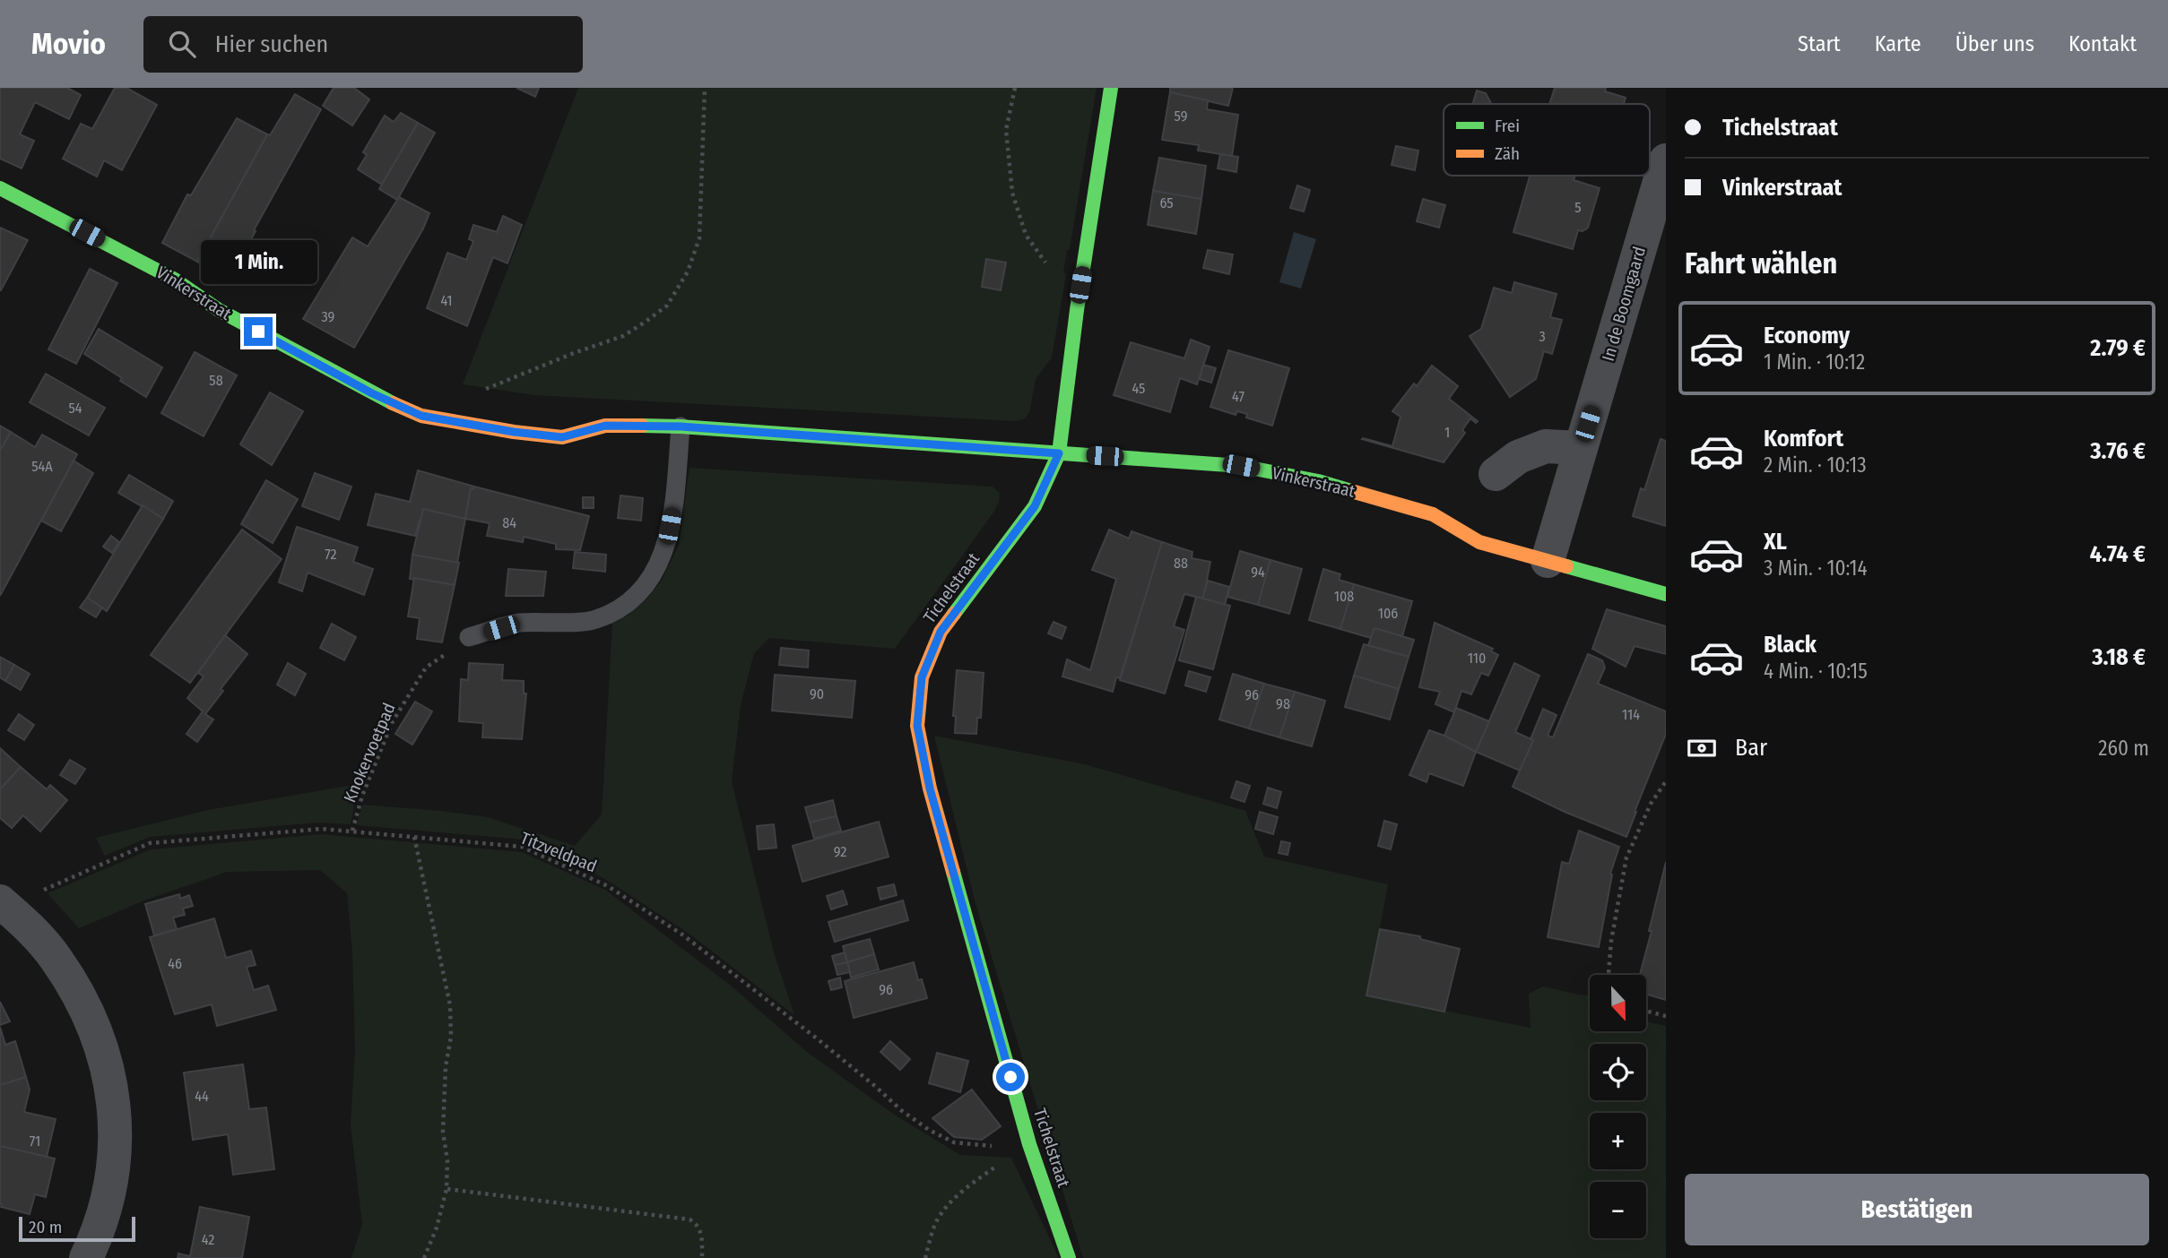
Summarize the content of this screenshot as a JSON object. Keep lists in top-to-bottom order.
{
  "streets": {
    "street": ["Vinkerstraat", "In de Boomgaard", "Tichelstraat"],
    "path": ["Knokervoetpad", "Titzveldpad"]
  },
  "crossings": [
    ["Vinkerstraat", "In de Boomgaard"],
    ["Vinkerstraat", "Tichelstraat"],
    ["Tichelstraat", "Titzveldpad"],
    ["Knokervoetpad", "Titzveldpad"]
  ],
  "house_numbers": [
    "59",
    "65",
    "5",
    "41",
    "39",
    "3",
    "58",
    "45",
    "47",
    "54",
    "1",
    "54A",
    "84",
    "72",
    "88",
    "94",
    "108",
    "106",
    "110",
    "90",
    "96",
    "98",
    "114",
    "92",
    "46",
    "96",
    "44",
    "71",
    "42"
  ],
  "legend": ["Frei", "Zäh"],
  "scale_bar": "20 m",
  "north": "bottom",
  "page": {
    "header": "Movio",
    "search": "Hier suchen",
    "nav": [
      "Start",
      "Karte",
      "Über uns",
      "Kontakt"
    ],
    "banner": ["Tichelstraat", "Vinkerstraat"],
    "heading": "Fahrt wählen",
    "bubble": "1 Min.",
    "list": [
      {
        "name": "Economy",
        "note": "1 Min. · 10:12",
        "value": "2.79 €"
      },
      {
        "name": "Komfort",
        "note": "2 Min. · 10:13",
        "value": "3.76 €"
      },
      {
        "name": "XL",
        "note": "3 Min. · 10:14",
        "value": "4.74 €"
      },
      {
        "name": "Black",
        "note": "4 Min. · 10:15",
        "value": "3.18 €"
      }
    ],
    "pay": ["Bar", "260 m"],
    "map_buttons": ["+", "−"],
    "buttons": "Bestätigen",
    "scale": "20 m"
  }
}
